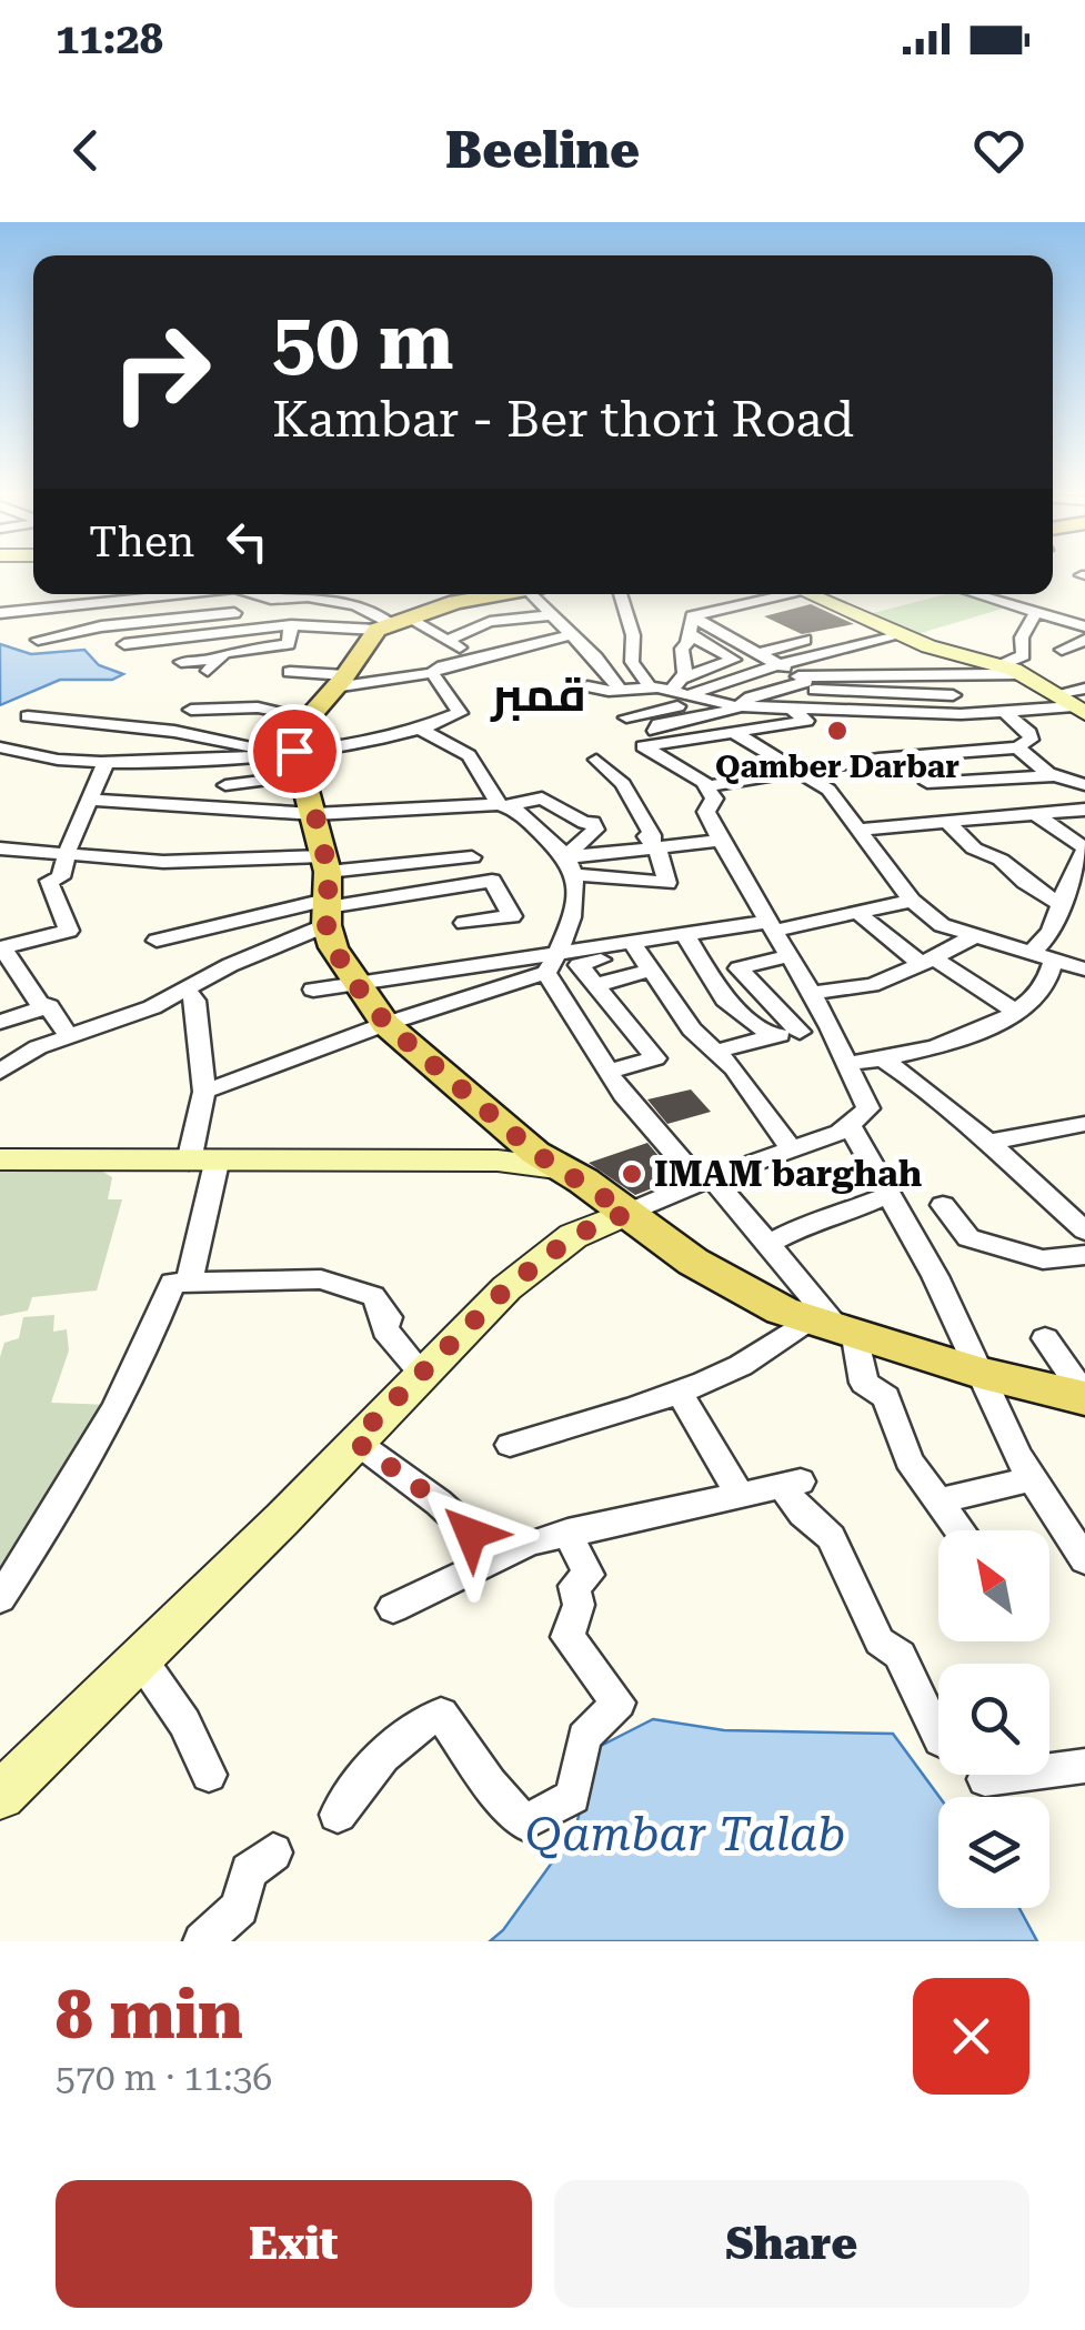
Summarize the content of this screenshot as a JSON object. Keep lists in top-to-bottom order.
{
  "districts": ["قمبر"],
  "water": ["Qambar Talab"],
  "places": ["Qamber Darbar", "IMAM barghah"],
  "north": "top left",
  "page": {
    "status": "11:28",
    "header": "Beeline",
    "turn": ["50 m", "Kambar - Ber thori Road"],
    "then": "Then",
    "heading": ["8 min", "570 m · 11:36"],
    "buttons": ["Exit", "Share"]
  }
}
